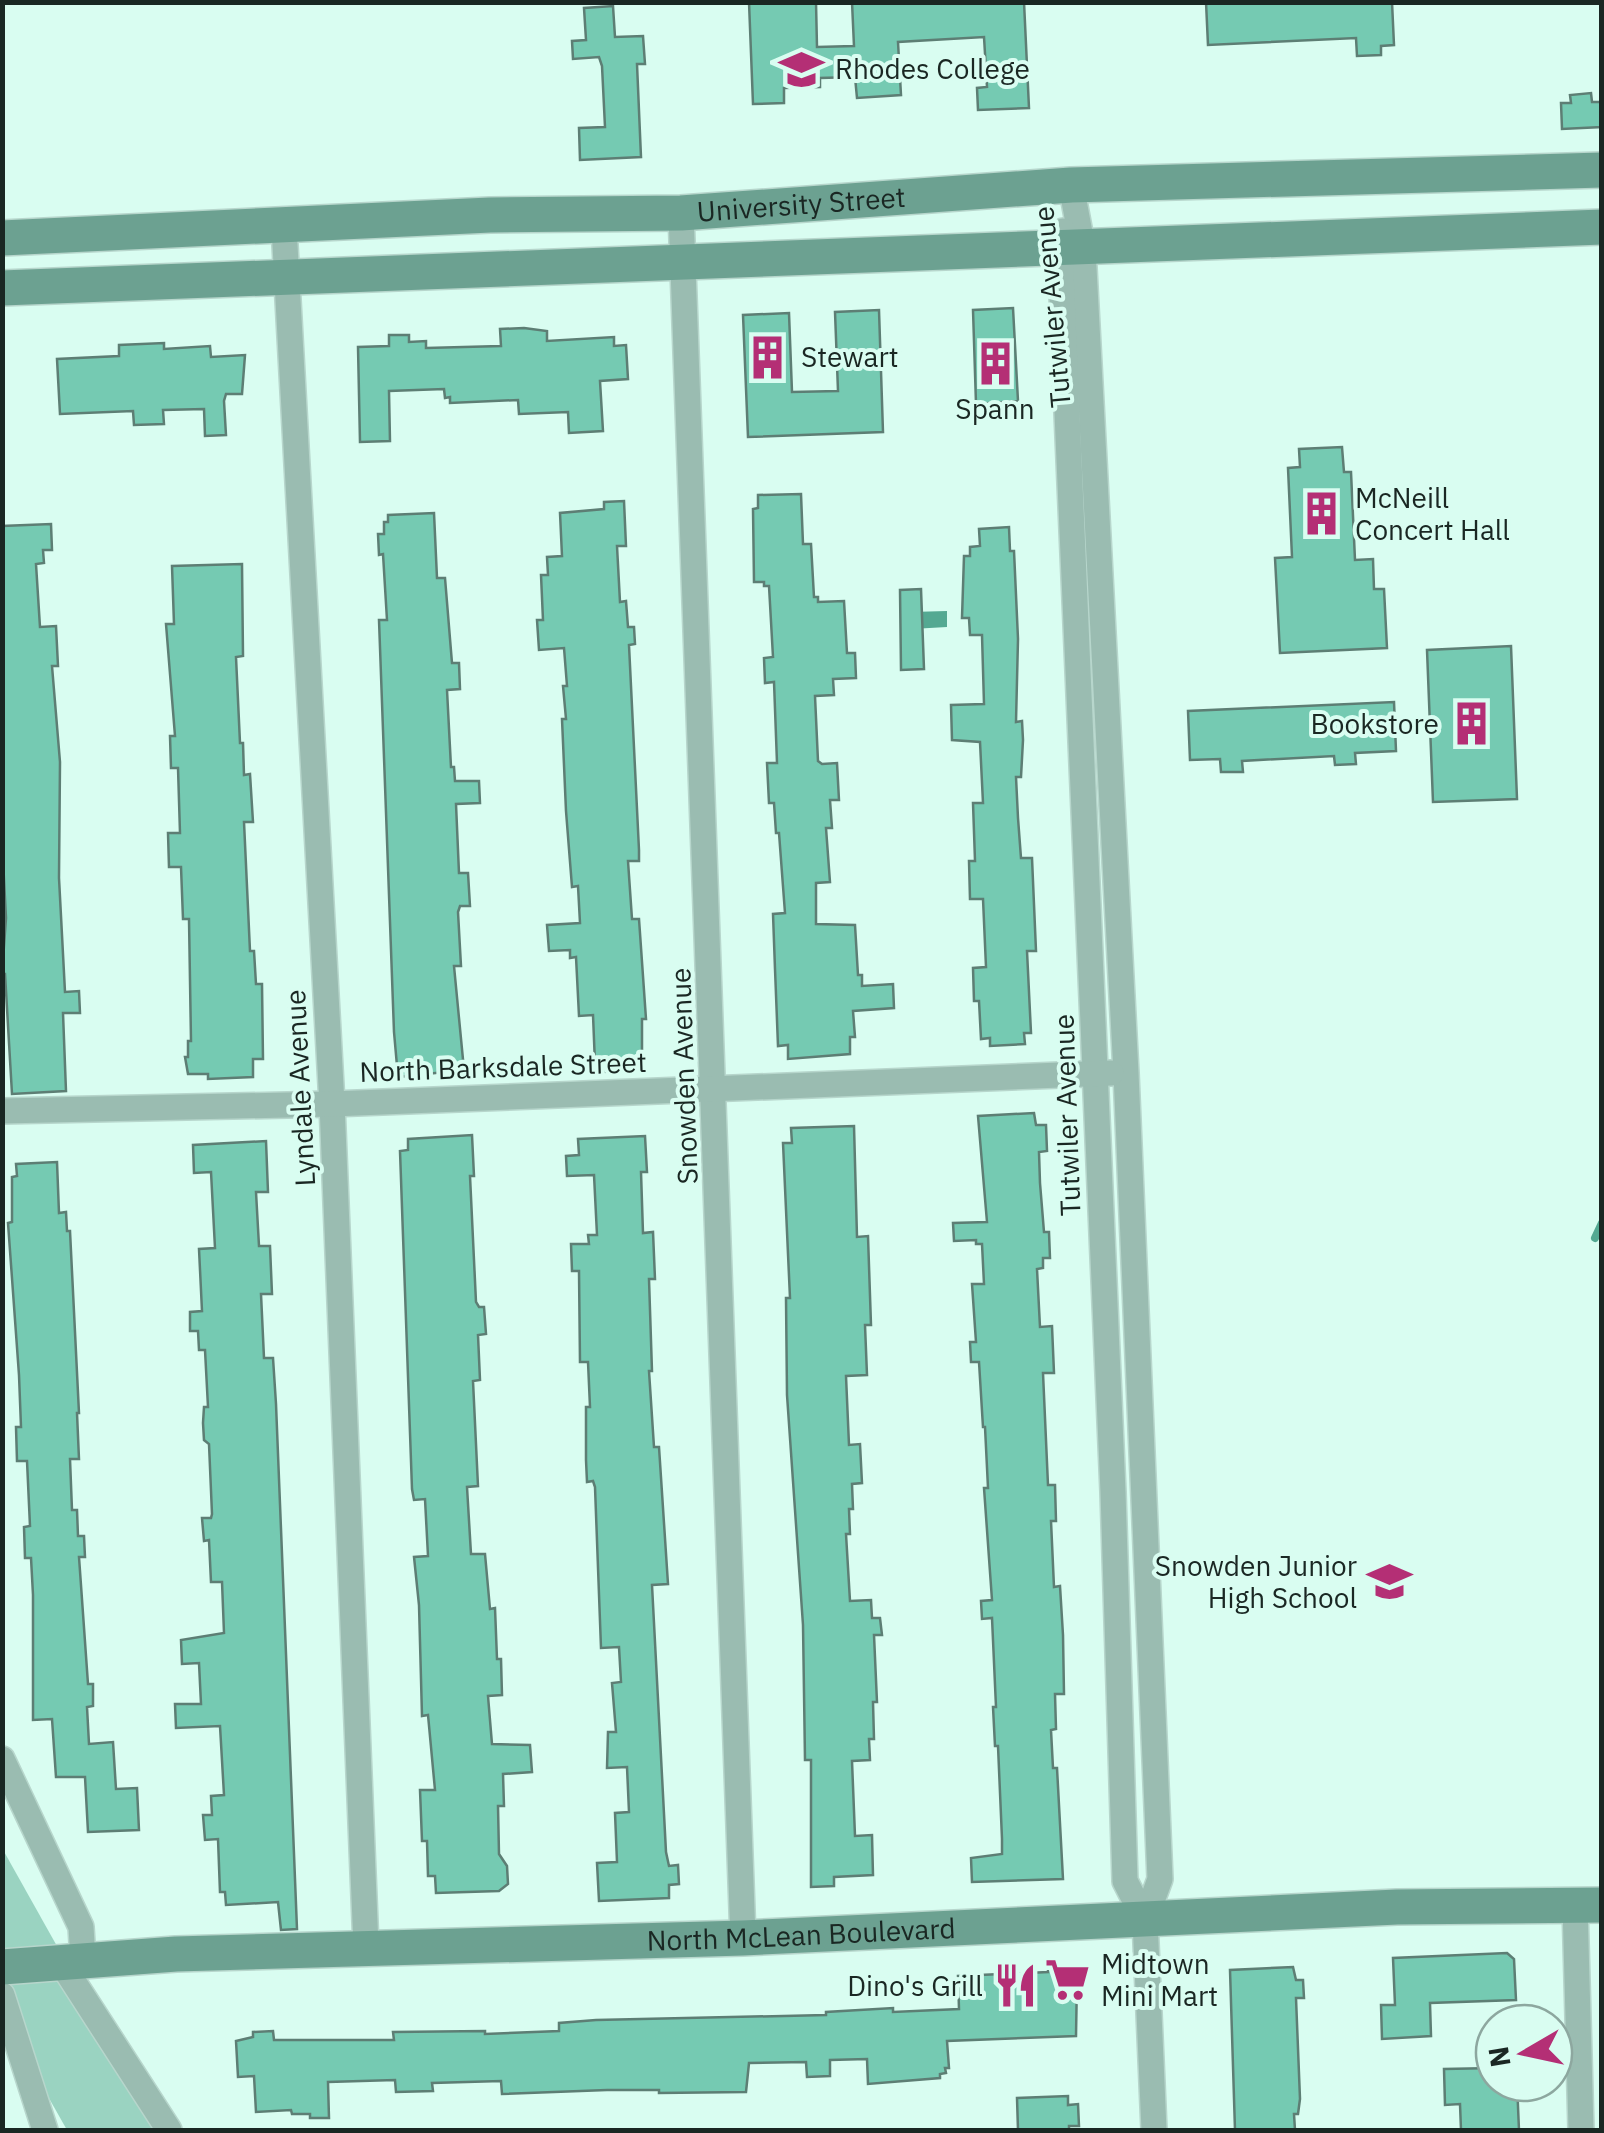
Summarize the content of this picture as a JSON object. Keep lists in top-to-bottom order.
{
  "streets": {
    "main road": ["University Street", "North McLean Boulevard"],
    "street": [
      "Tutwiler Avenue",
      "North Barksdale Street",
      "Snowden Avenue",
      "Lyndale Avenue"
    ]
  },
  "crossings": [
    ["University Street", "Tutwiler Avenue"],
    ["University Street", "Snowden Avenue"],
    ["University Street", "Lyndale Avenue"],
    ["Tutwiler Avenue", "North Barksdale Street"],
    ["Tutwiler Avenue", "North McLean Boulevard"],
    ["North Barksdale Street", "Snowden Avenue"],
    ["North Barksdale Street", "Lyndale Avenue"],
    ["Snowden Avenue", "North McLean Boulevard"],
    ["Lyndale Avenue", "North McLean Boulevard"]
  ],
  "places": {
    "school or university": ["Rhodes College", "Snowden Junior High School"],
    "building": [
      "Stewart",
      "Spann",
      "McNeill Concert Hall",
      "Bookstore"
    ],
    "supermarket": ["Midtown Mini Mart"],
    "restaurant": ["Dino's Grill"]
  },
  "north": "left"
}
